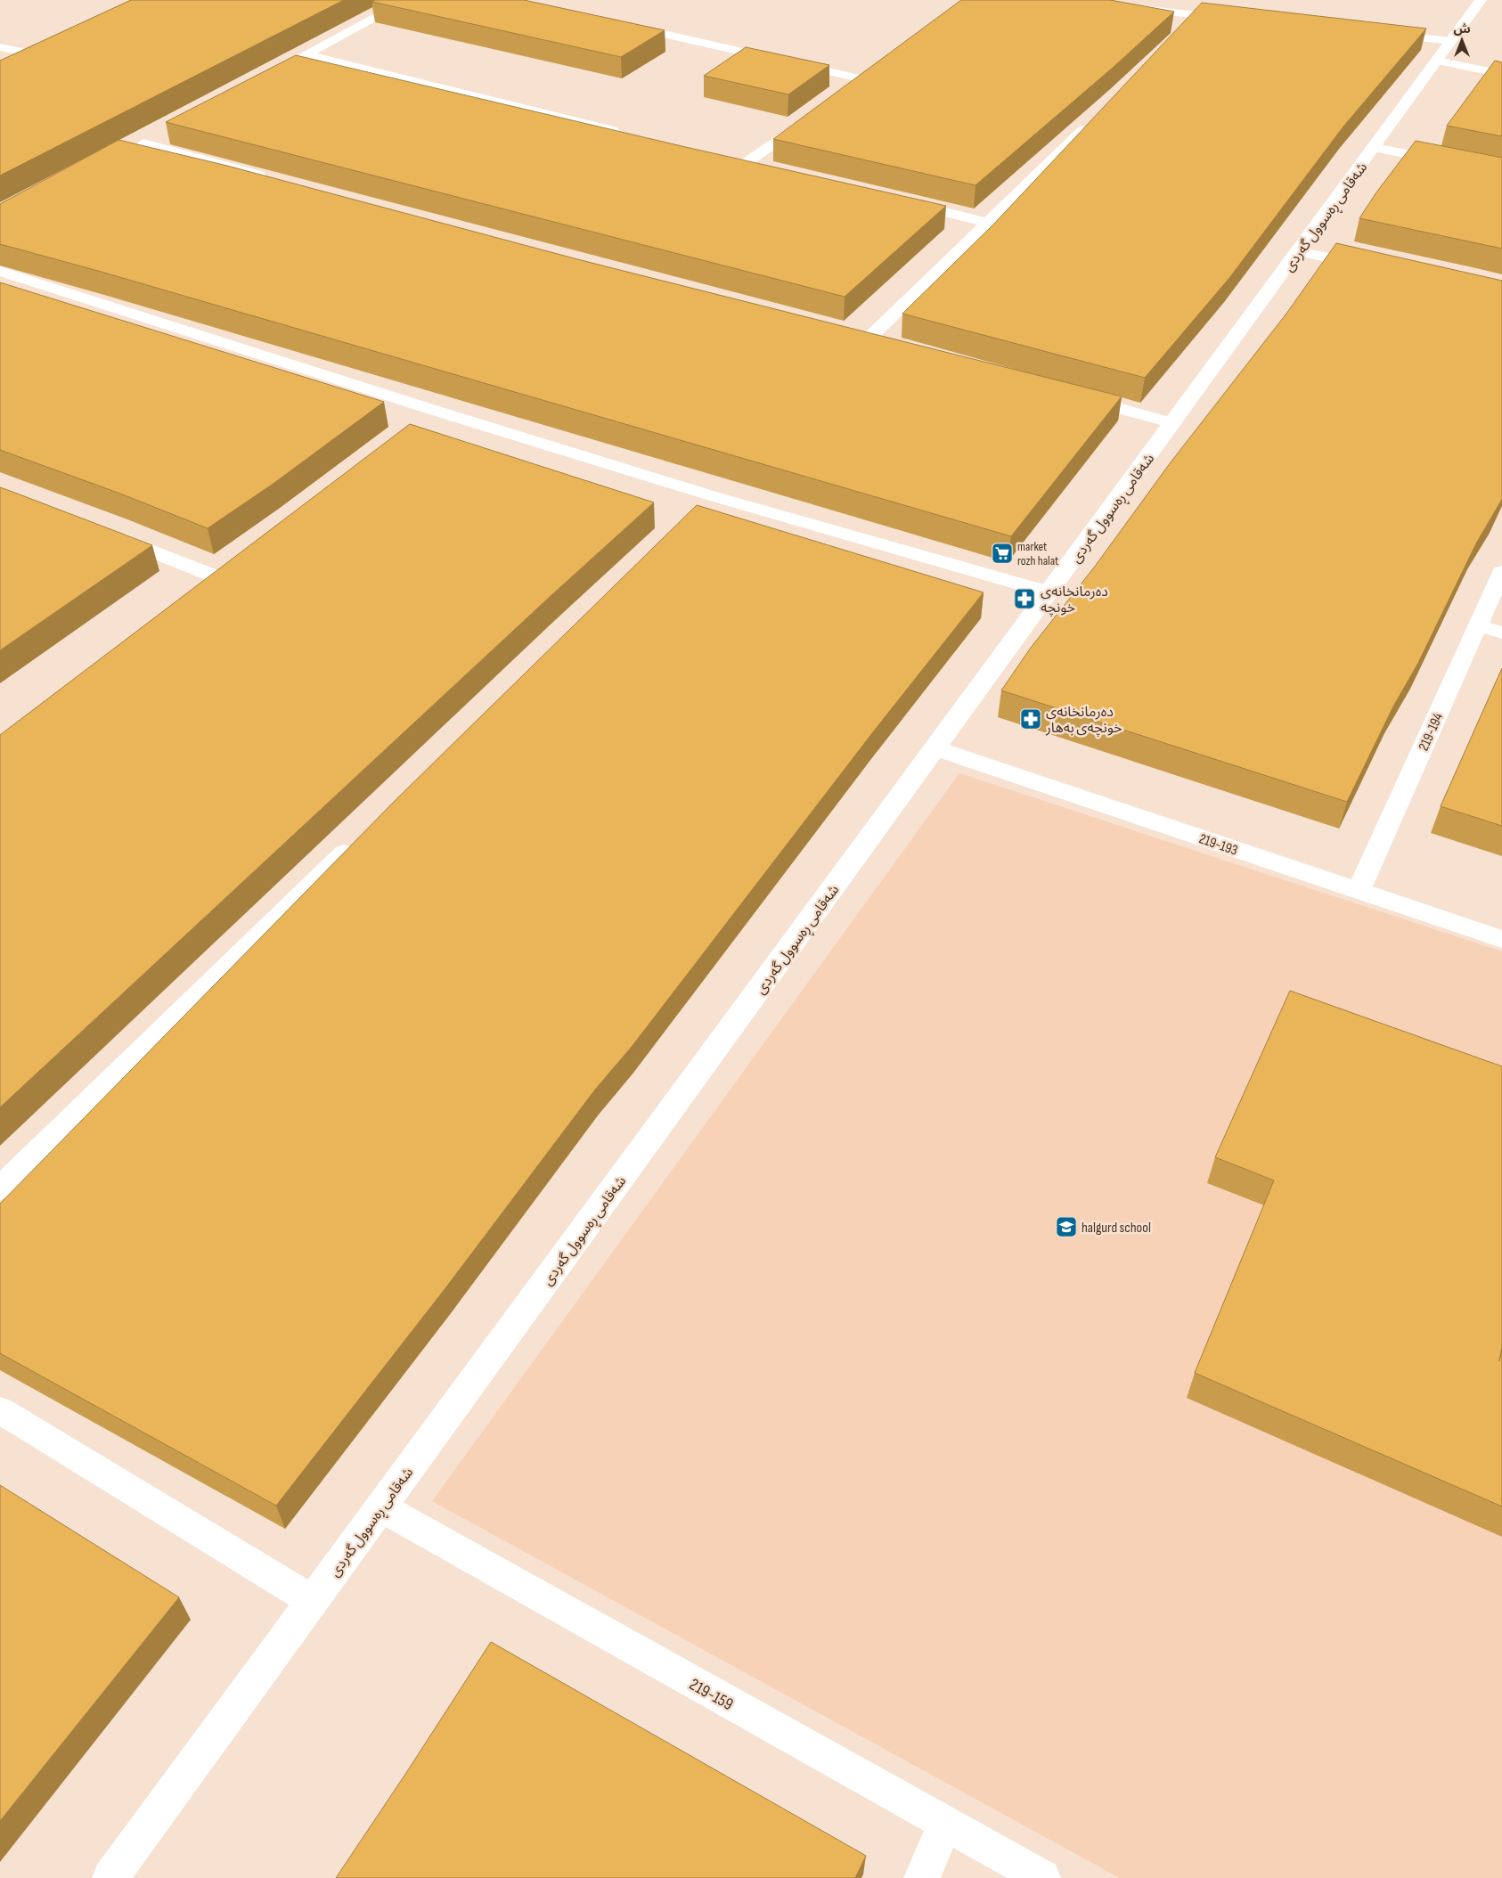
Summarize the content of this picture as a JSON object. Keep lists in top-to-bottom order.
{
  "streets": {
    "street": [
      "شەقامی ڕەسوول گەردی",
      "219-194",
      "219-193",
      "219-159"
    ]
  },
  "crossings": [
    ["شەقامی ڕەسوول گەردی", "219-193"],
    ["شەقامی ڕەسوول گەردی", "219-159"],
    ["219-194", "219-193"]
  ],
  "places": {
    "supermarket": ["market rozh halat"],
    "pharmacy": ["دەرمانخانەی خونچە", "دەرمانخانەی خونچەی بەهار"],
    "school or university": ["halgurd school"]
  },
  "north": "top"
}
